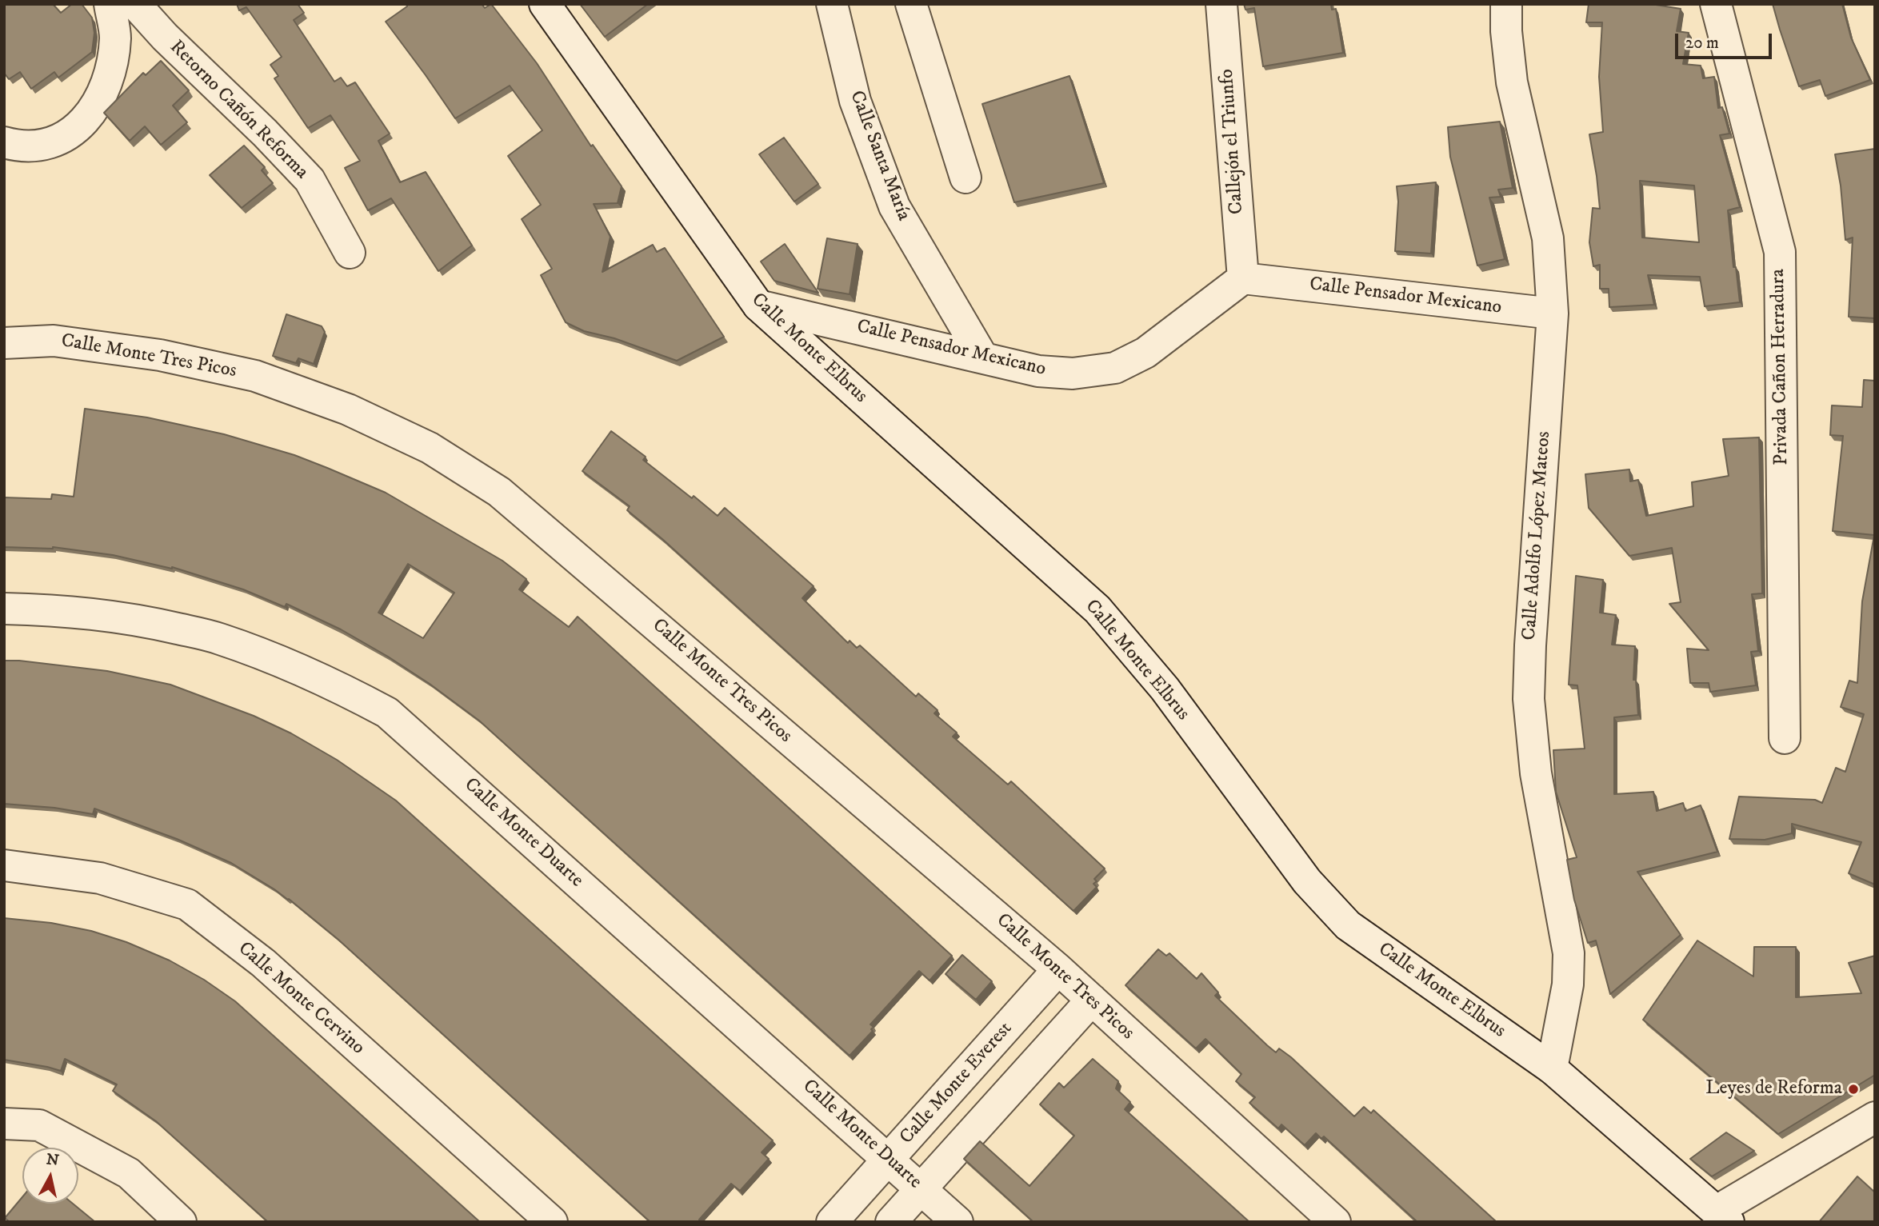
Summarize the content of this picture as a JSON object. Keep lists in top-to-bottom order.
{
  "streets": {
    "street": [
      "Retorno Cañón Reforma",
      "Callejón el Triunfo",
      "Calle Santa María",
      "Calle Pensador Mexicano",
      "Calle Monte Elbrus",
      "Calle Monte Tres Picos",
      "Privada Cañon Herradura",
      "Calle Adolfo López Mateos",
      "Calle Monte Duarte",
      "Calle Monte Cervino",
      "Calle Monte Everest"
    ]
  },
  "crossings": [
    ["Callejón el Triunfo", "Calle Pensador Mexicano"],
    ["Calle Santa María", "Calle Pensador Mexicano"],
    ["Calle Pensador Mexicano", "Calle Monte Elbrus"],
    ["Calle Pensador Mexicano", "Calle Adolfo López Mateos"],
    ["Calle Monte Elbrus", "Calle Adolfo López Mateos"],
    ["Calle Monte Tres Picos", "Calle Monte Everest"],
    ["Calle Monte Duarte", "Calle Monte Everest"]
  ],
  "places": ["Leyes de Reforma"],
  "scale_bar": "20 m",
  "north": "top"
}
